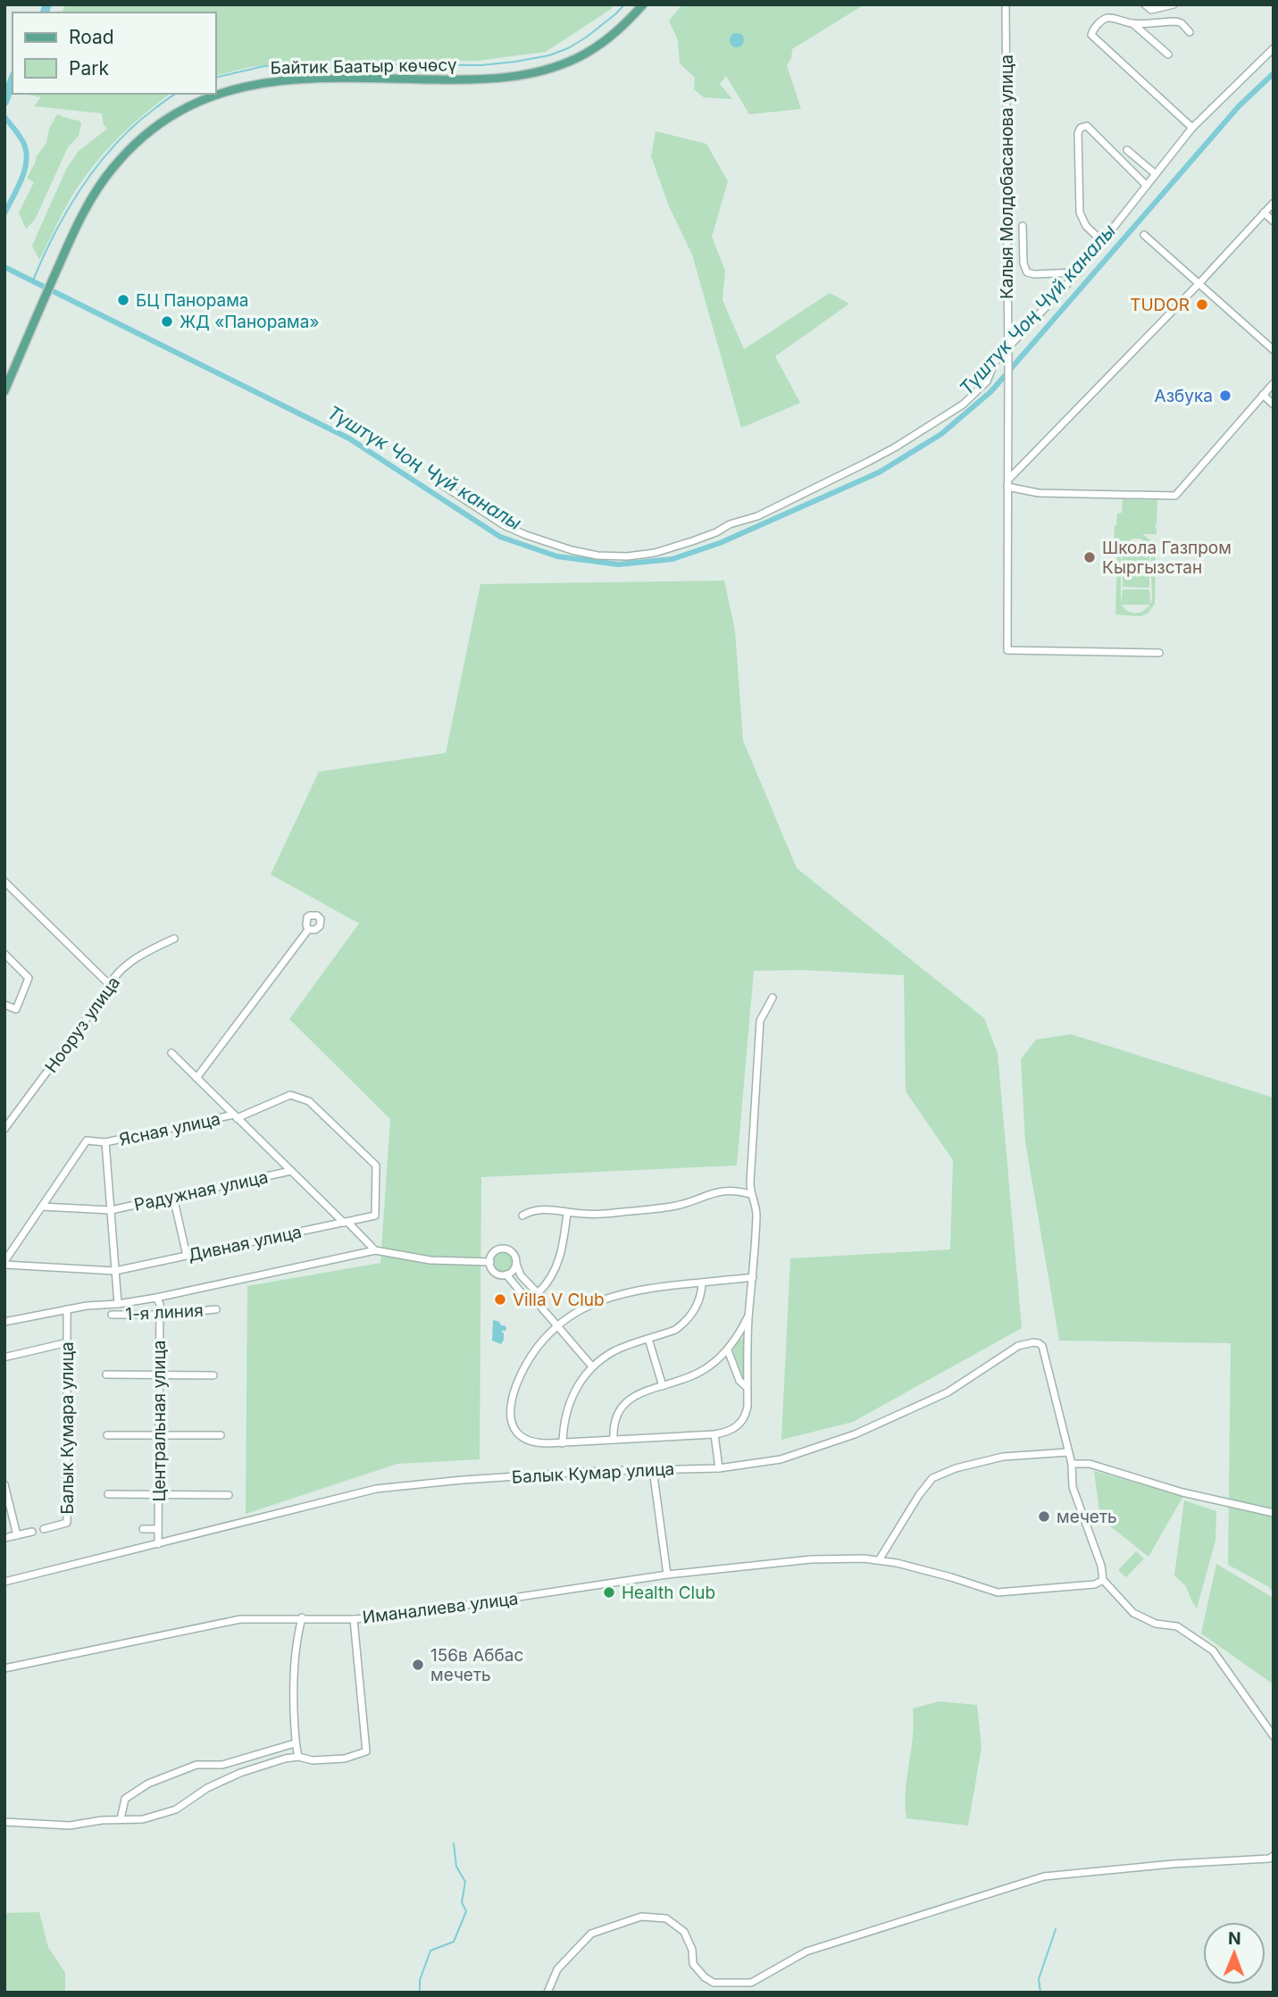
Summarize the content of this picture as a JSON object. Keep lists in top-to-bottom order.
{
  "streets": {
    "main road": ["Байтик Баатыр көчөсү"],
    "street": [
      "Калыя Молдобасанова улица",
      "Нооруз улица",
      "Ясная улица",
      "Радужная улица",
      "Дивная улица",
      "1-я линия",
      "Центральная улица",
      "Балык Кумара улица",
      "Балык Кумар улица",
      "Иманалиева улица"
    ]
  },
  "crossings": [
    ["Ясная улица", "Радужная улица"],
    ["Ясная улица", "Дивная улица"],
    ["1-я линия", "Центральная улица"],
    ["Центральная улица", "Балык Кумар улица"]
  ],
  "water": ["Түштүк Чоң Чүй каналы"],
  "places": [
    "БЦ Панорама",
    "TUDOR",
    "ЖД «Панорама»",
    "Азбука",
    "Школа Газпром Кыргызстан",
    "Villa V Club",
    "мечеть",
    "Health Club",
    "156в Аббас мечеть"
  ],
  "legend": ["Road", "Park"],
  "north": "top"
}
